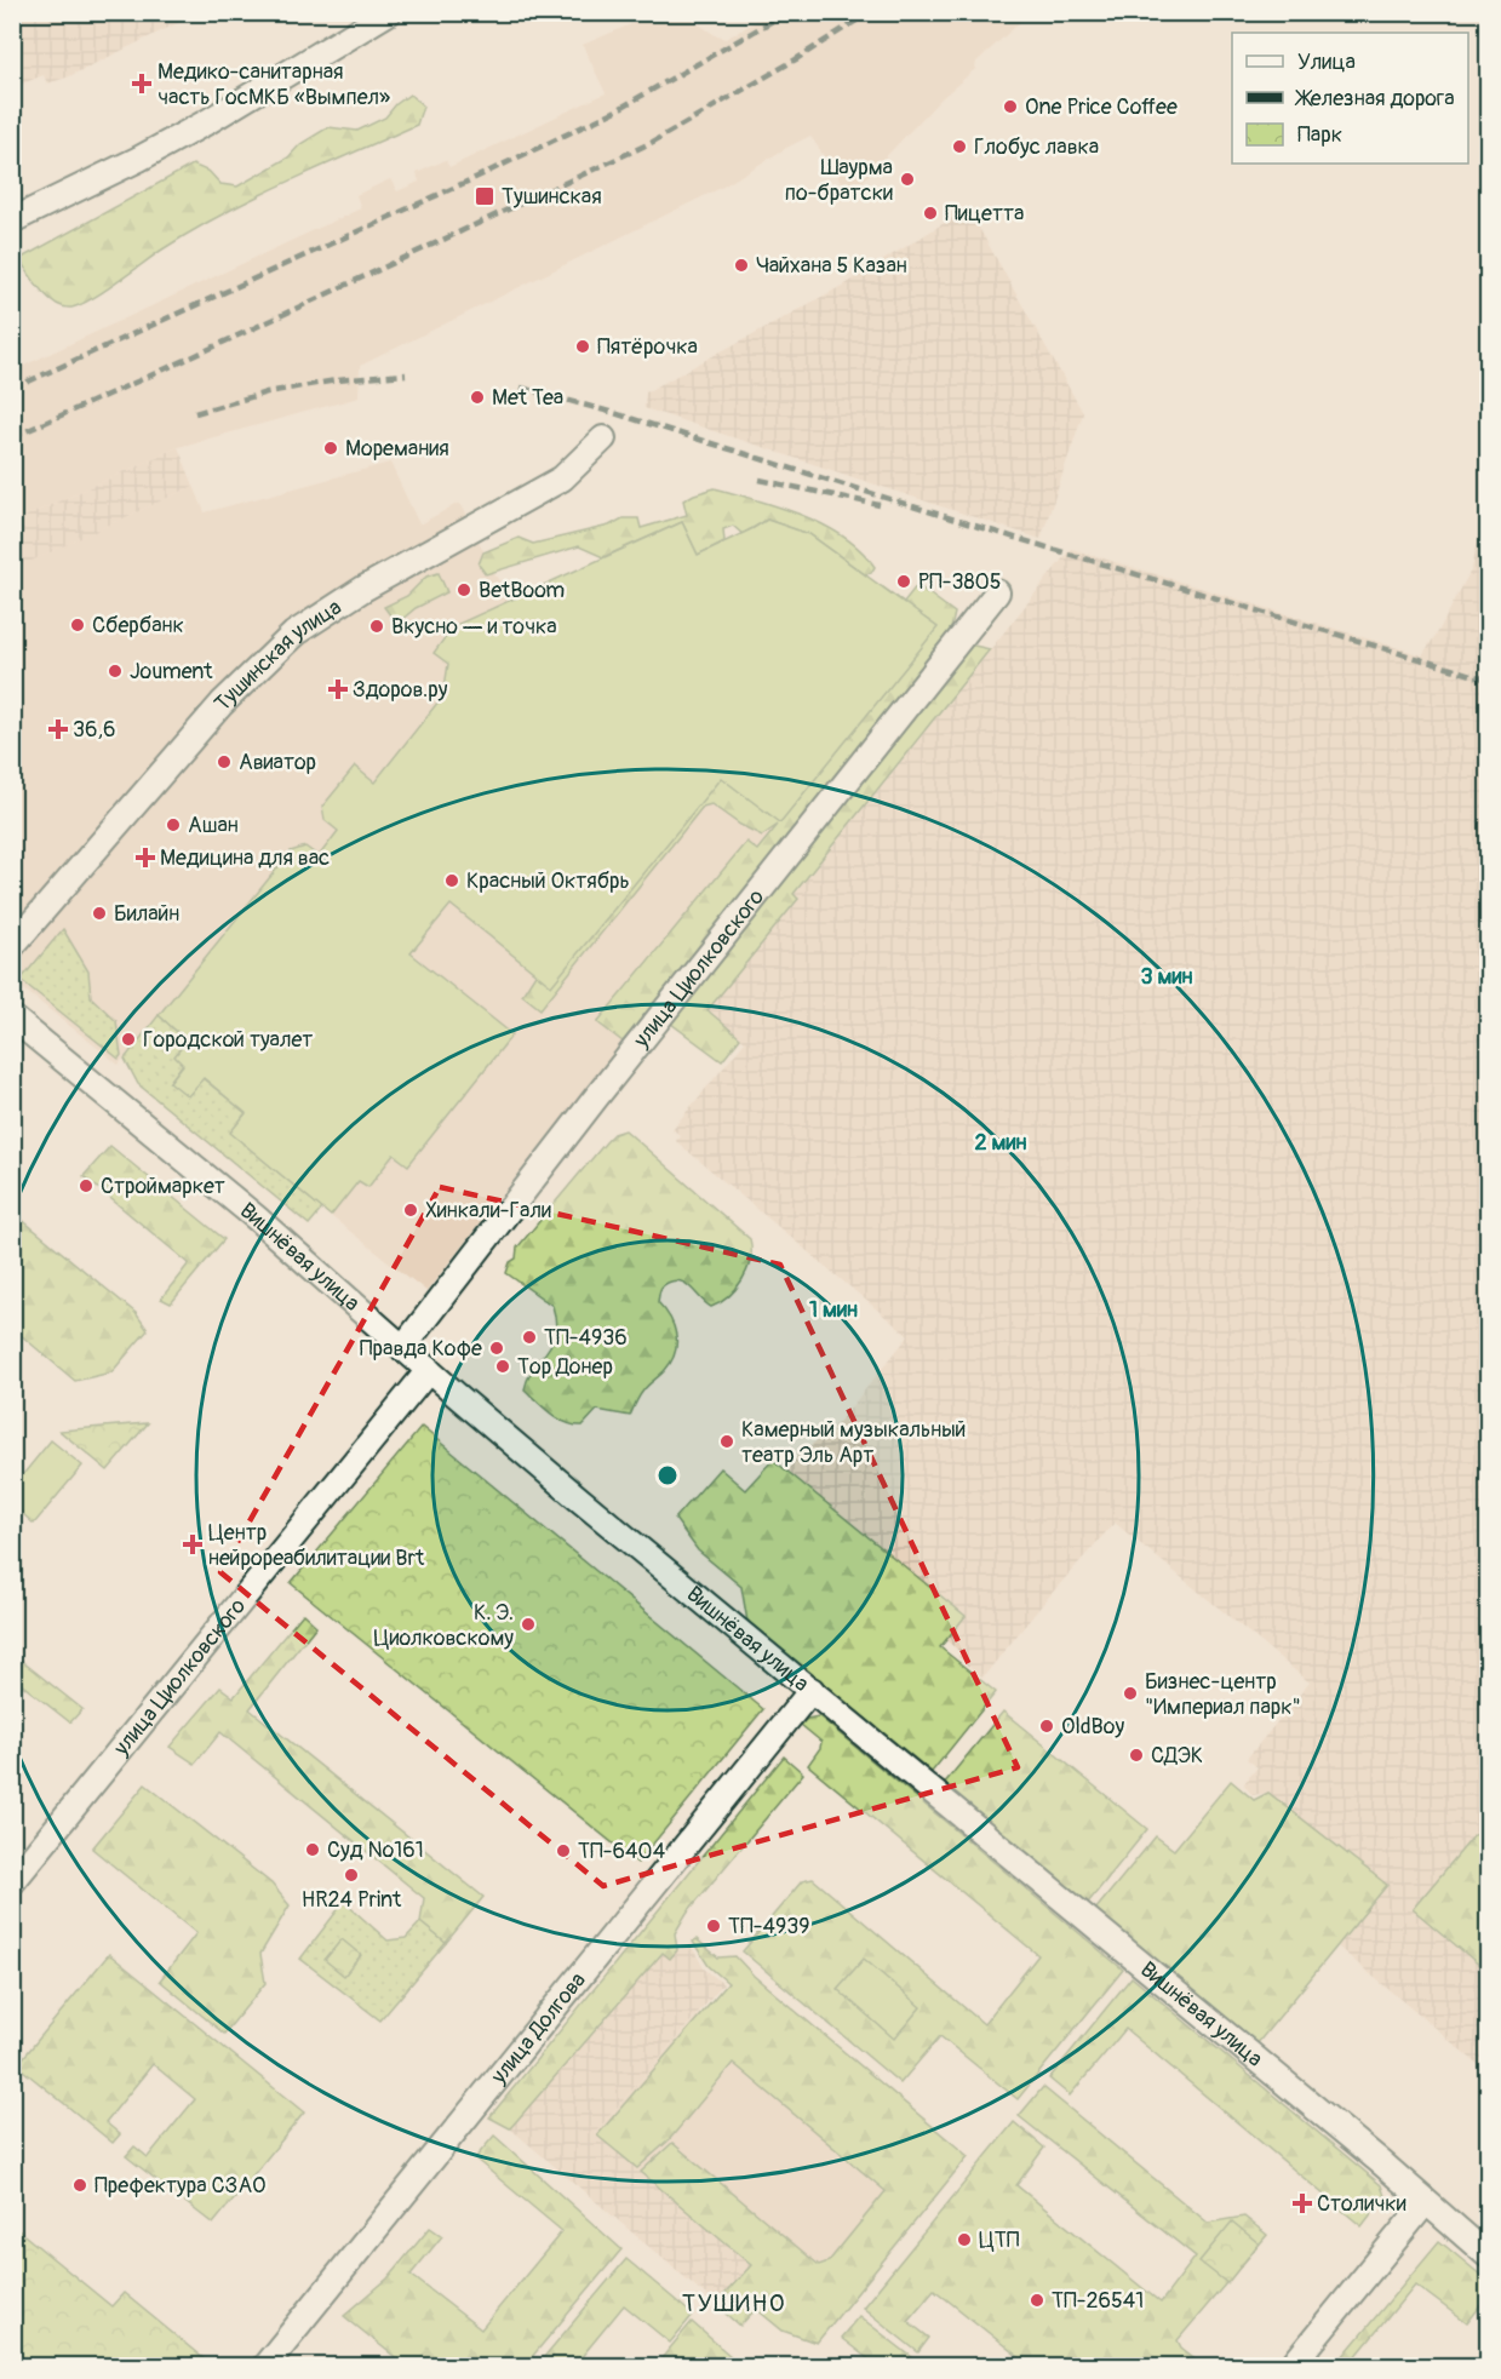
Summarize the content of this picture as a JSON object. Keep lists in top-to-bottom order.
{
  "streets": {
    "street": [
      "Тушинская улица",
      "улица Циолковского",
      "Вишнёвая улица",
      "улица Долгова"
    ]
  },
  "crossings": [
    ["улица Циолковского", "Вишнёвая улица"],
    ["Вишнёвая улица", "улица Долгова"]
  ],
  "districts": ["ТУШИНО"],
  "places": {
    "health": [
      "Медико-санитарная часть ГосМКБ «Вымпел»",
      "Здоров.ру",
      "36,6",
      "Медицина для вас",
      "Центр нейрореабилитации Brt",
      "Столички"
    ],
    "other": [
      "One Price Coffee",
      "Глобус лавка",
      "Шаурма по-братски",
      "Пицетта",
      "Чайхана 5 Казан",
      "Пятёрочка",
      "Met Tea",
      "Моремания",
      "РП-3805",
      "BetBoom",
      "Сбербанк",
      "Вкусно — и точка",
      "Joument",
      "Авиатор",
      "Ашан",
      "Красный Октябрь",
      "Билайн",
      "Городской туалет",
      "Строймаркет",
      "Хинкали-Гали",
      "ТП-4936",
      "Правда Кофе",
      "Тор Донер",
      "Камерный музыкальный театр Эль Арт",
      "К. Э. Циолковскому",
      "Бизнес-центр \"Империал парк\"",
      "OldBoy",
      "СДЭК",
      "Суд №161",
      "ТП-6404",
      "HR24 Print",
      "ТП-4939",
      "Префектура СЗАО",
      "ЦТП",
      "ТП-26541"
    ],
    "transit": ["Тушинская"]
  },
  "legend": ["Улица", "Железная дорога", "Парк"],
  "rings": ["3 мин", "2 мин", "1 мин"]
}
